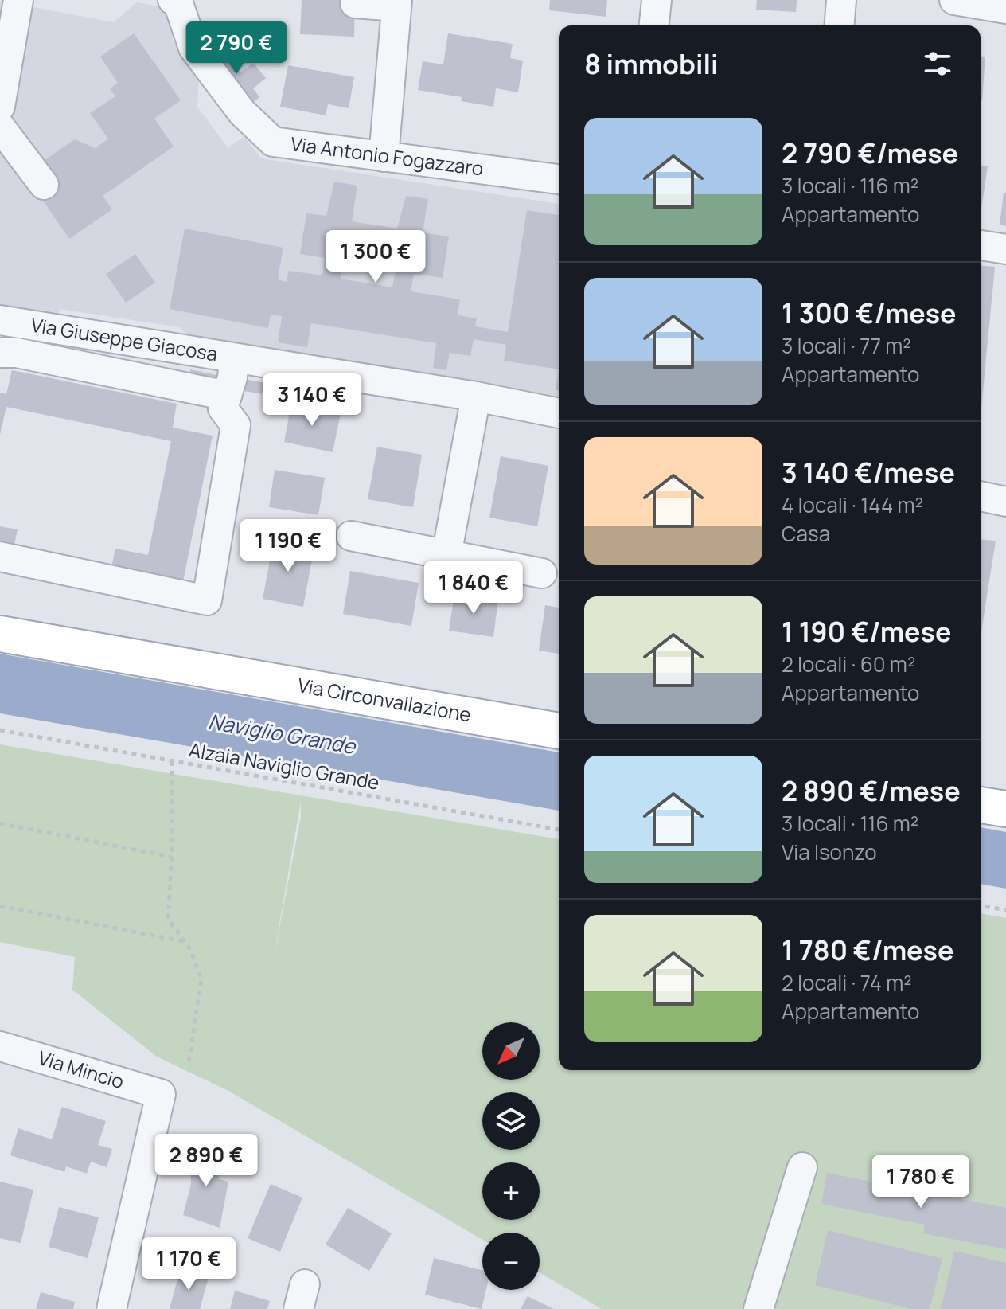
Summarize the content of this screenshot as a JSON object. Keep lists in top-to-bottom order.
{
  "streets": {
    "main road": ["Via Circonvallazione"],
    "street": ["Via Antonio Fogazzaro", "Via Giuseppe Giacosa", "Via Mincio"],
    "path": ["Alzaia Naviglio Grande"]
  },
  "water": ["Naviglio Grande"],
  "north": "bottom left",
  "page": {
    "price": [
      "2 790 €",
      "1 300 €",
      "3 140 €",
      "1 190 €",
      "1 840 €",
      "2 890 €",
      "1 780 €",
      "1 170 €"
    ],
    "heading": "8 immobili",
    "list": [
      {
        "name": "2 790 €/mese",
        "note": "3 locali · 116 m² · Appartamento"
      },
      {
        "name": "1 300 €/mese",
        "note": "3 locali · 77 m² · Appartamento"
      },
      {
        "name": "3 140 €/mese",
        "note": "4 locali · 144 m² · Casa"
      },
      {
        "name": "1 190 €/mese",
        "note": "2 locali · 60 m² · Appartamento"
      },
      {
        "name": "2 890 €/mese",
        "note": "3 locali · 116 m² · Via Isonzo"
      },
      {
        "name": "1 780 €/mese",
        "note": "2 locali · 74 m² · Appartamento"
      }
    ],
    "map_buttons": ["+", "−"]
  }
}
